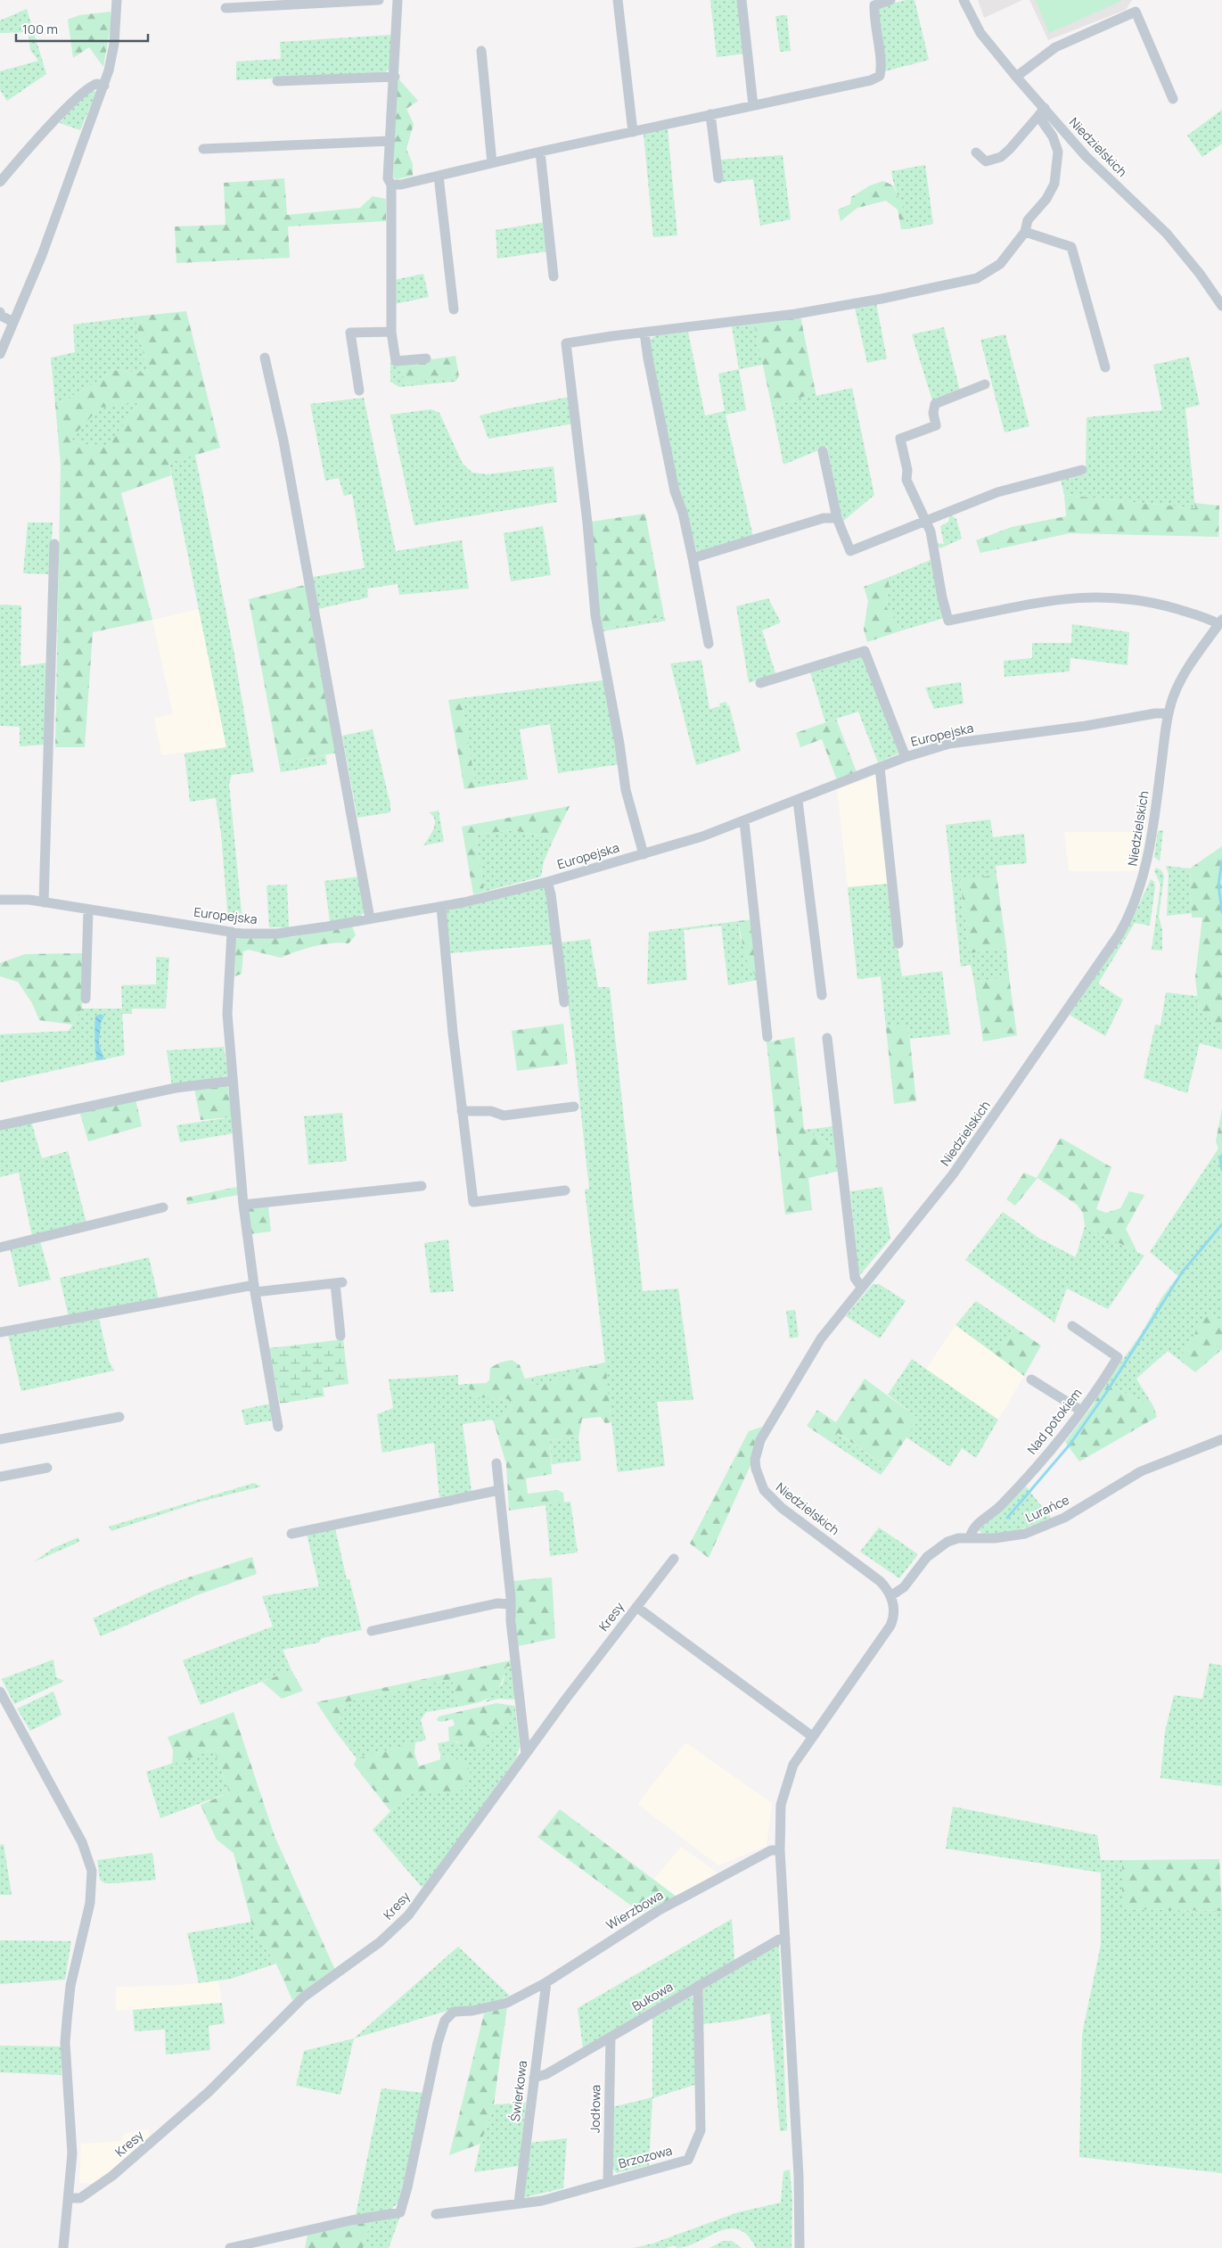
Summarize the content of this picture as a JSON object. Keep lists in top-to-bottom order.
{
  "streets": {
    "street": [
      "Niedzielskich",
      "Europejska",
      "Nad potokiem",
      "Lurańce",
      "Kresy",
      "Wierzbowa",
      "Bukowa",
      "Świerkowa",
      "Jodłowa",
      "Brzozowa"
    ]
  },
  "crossings": [
    ["Niedzielskich", "Europejska"],
    ["Niedzielskich", "Lurańce"],
    ["Nad potokiem", "Lurańce"],
    ["Wierzbowa", "Świerkowa"],
    ["Bukowa", "Świerkowa"],
    ["Bukowa", "Jodłowa"],
    ["Bukowa", "Brzozowa"],
    ["Świerkowa", "Brzozowa"],
    ["Jodłowa", "Brzozowa"]
  ],
  "scale_bar": "100 m"
}
